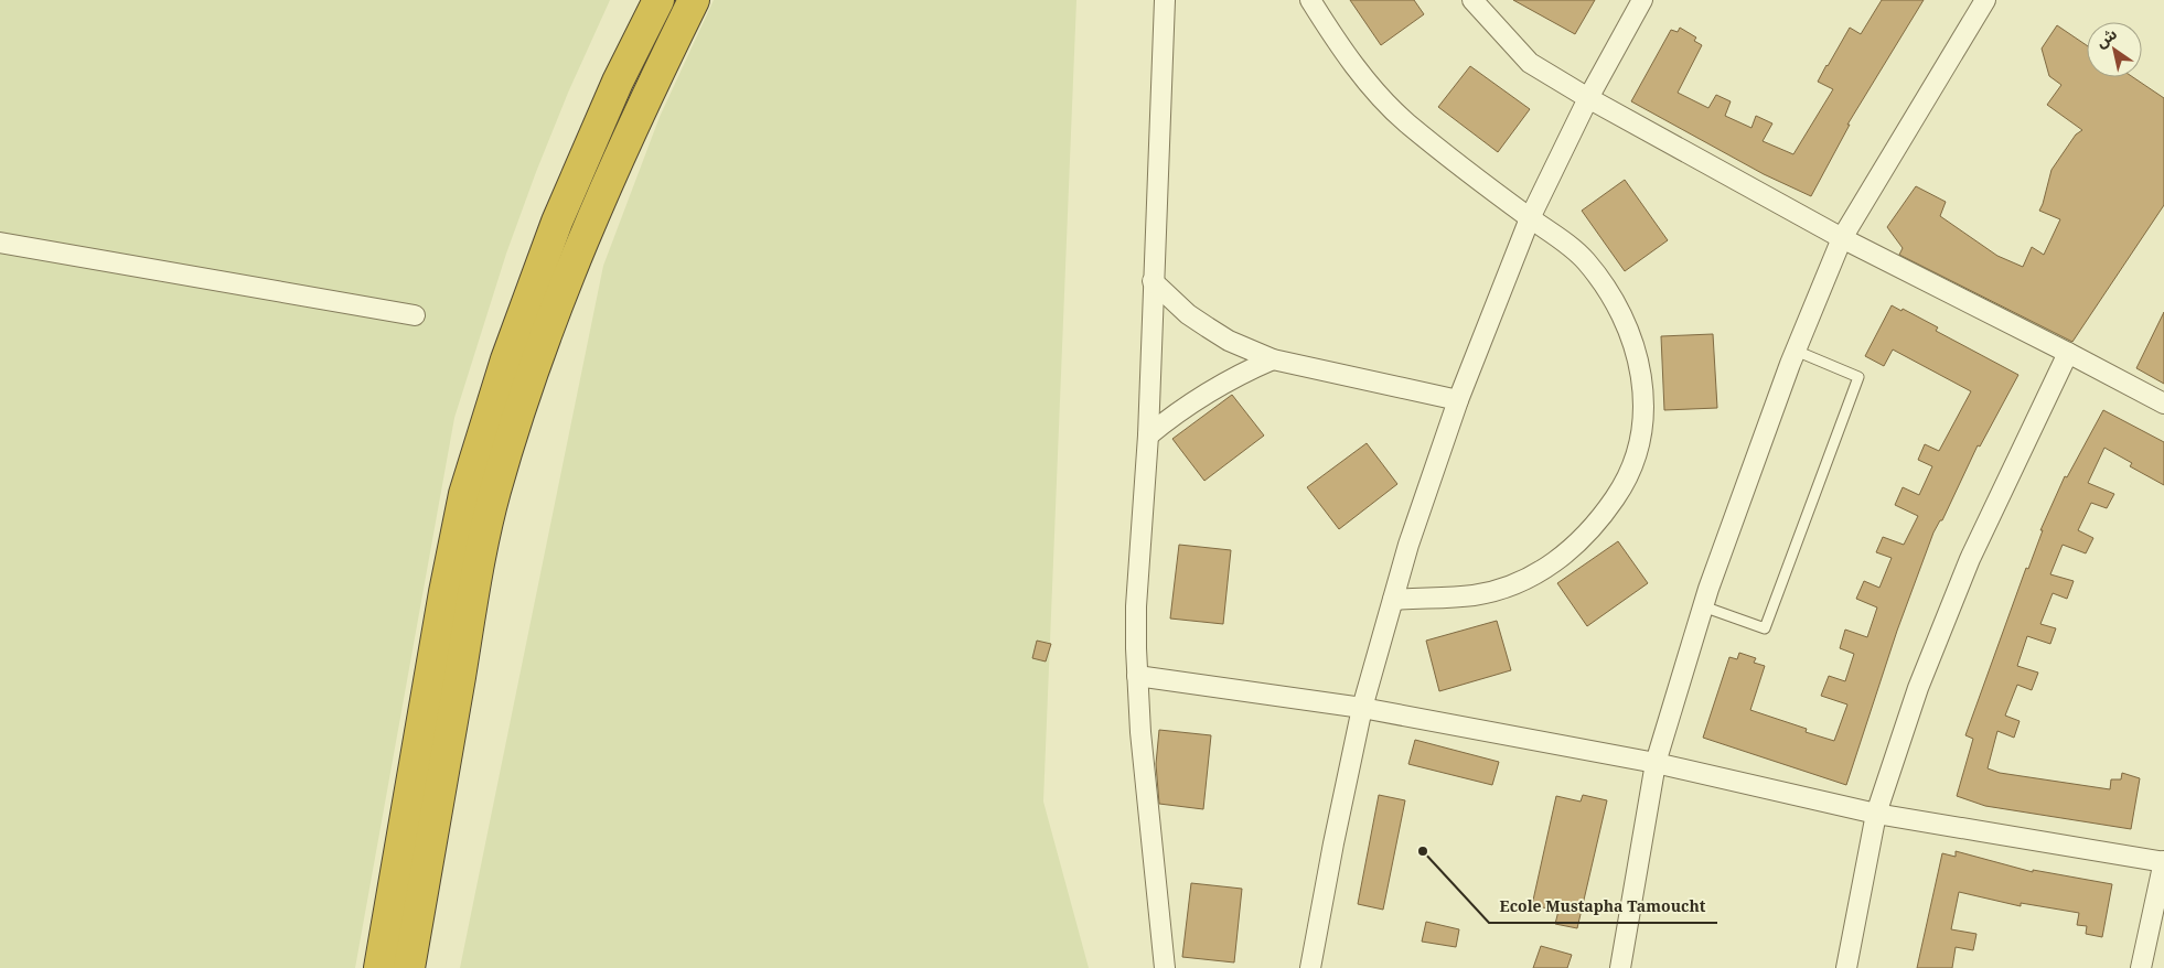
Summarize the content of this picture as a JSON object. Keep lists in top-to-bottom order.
{
  "places": ["Ecole Mustapha Tamoucht"],
  "north": "top left"
}
